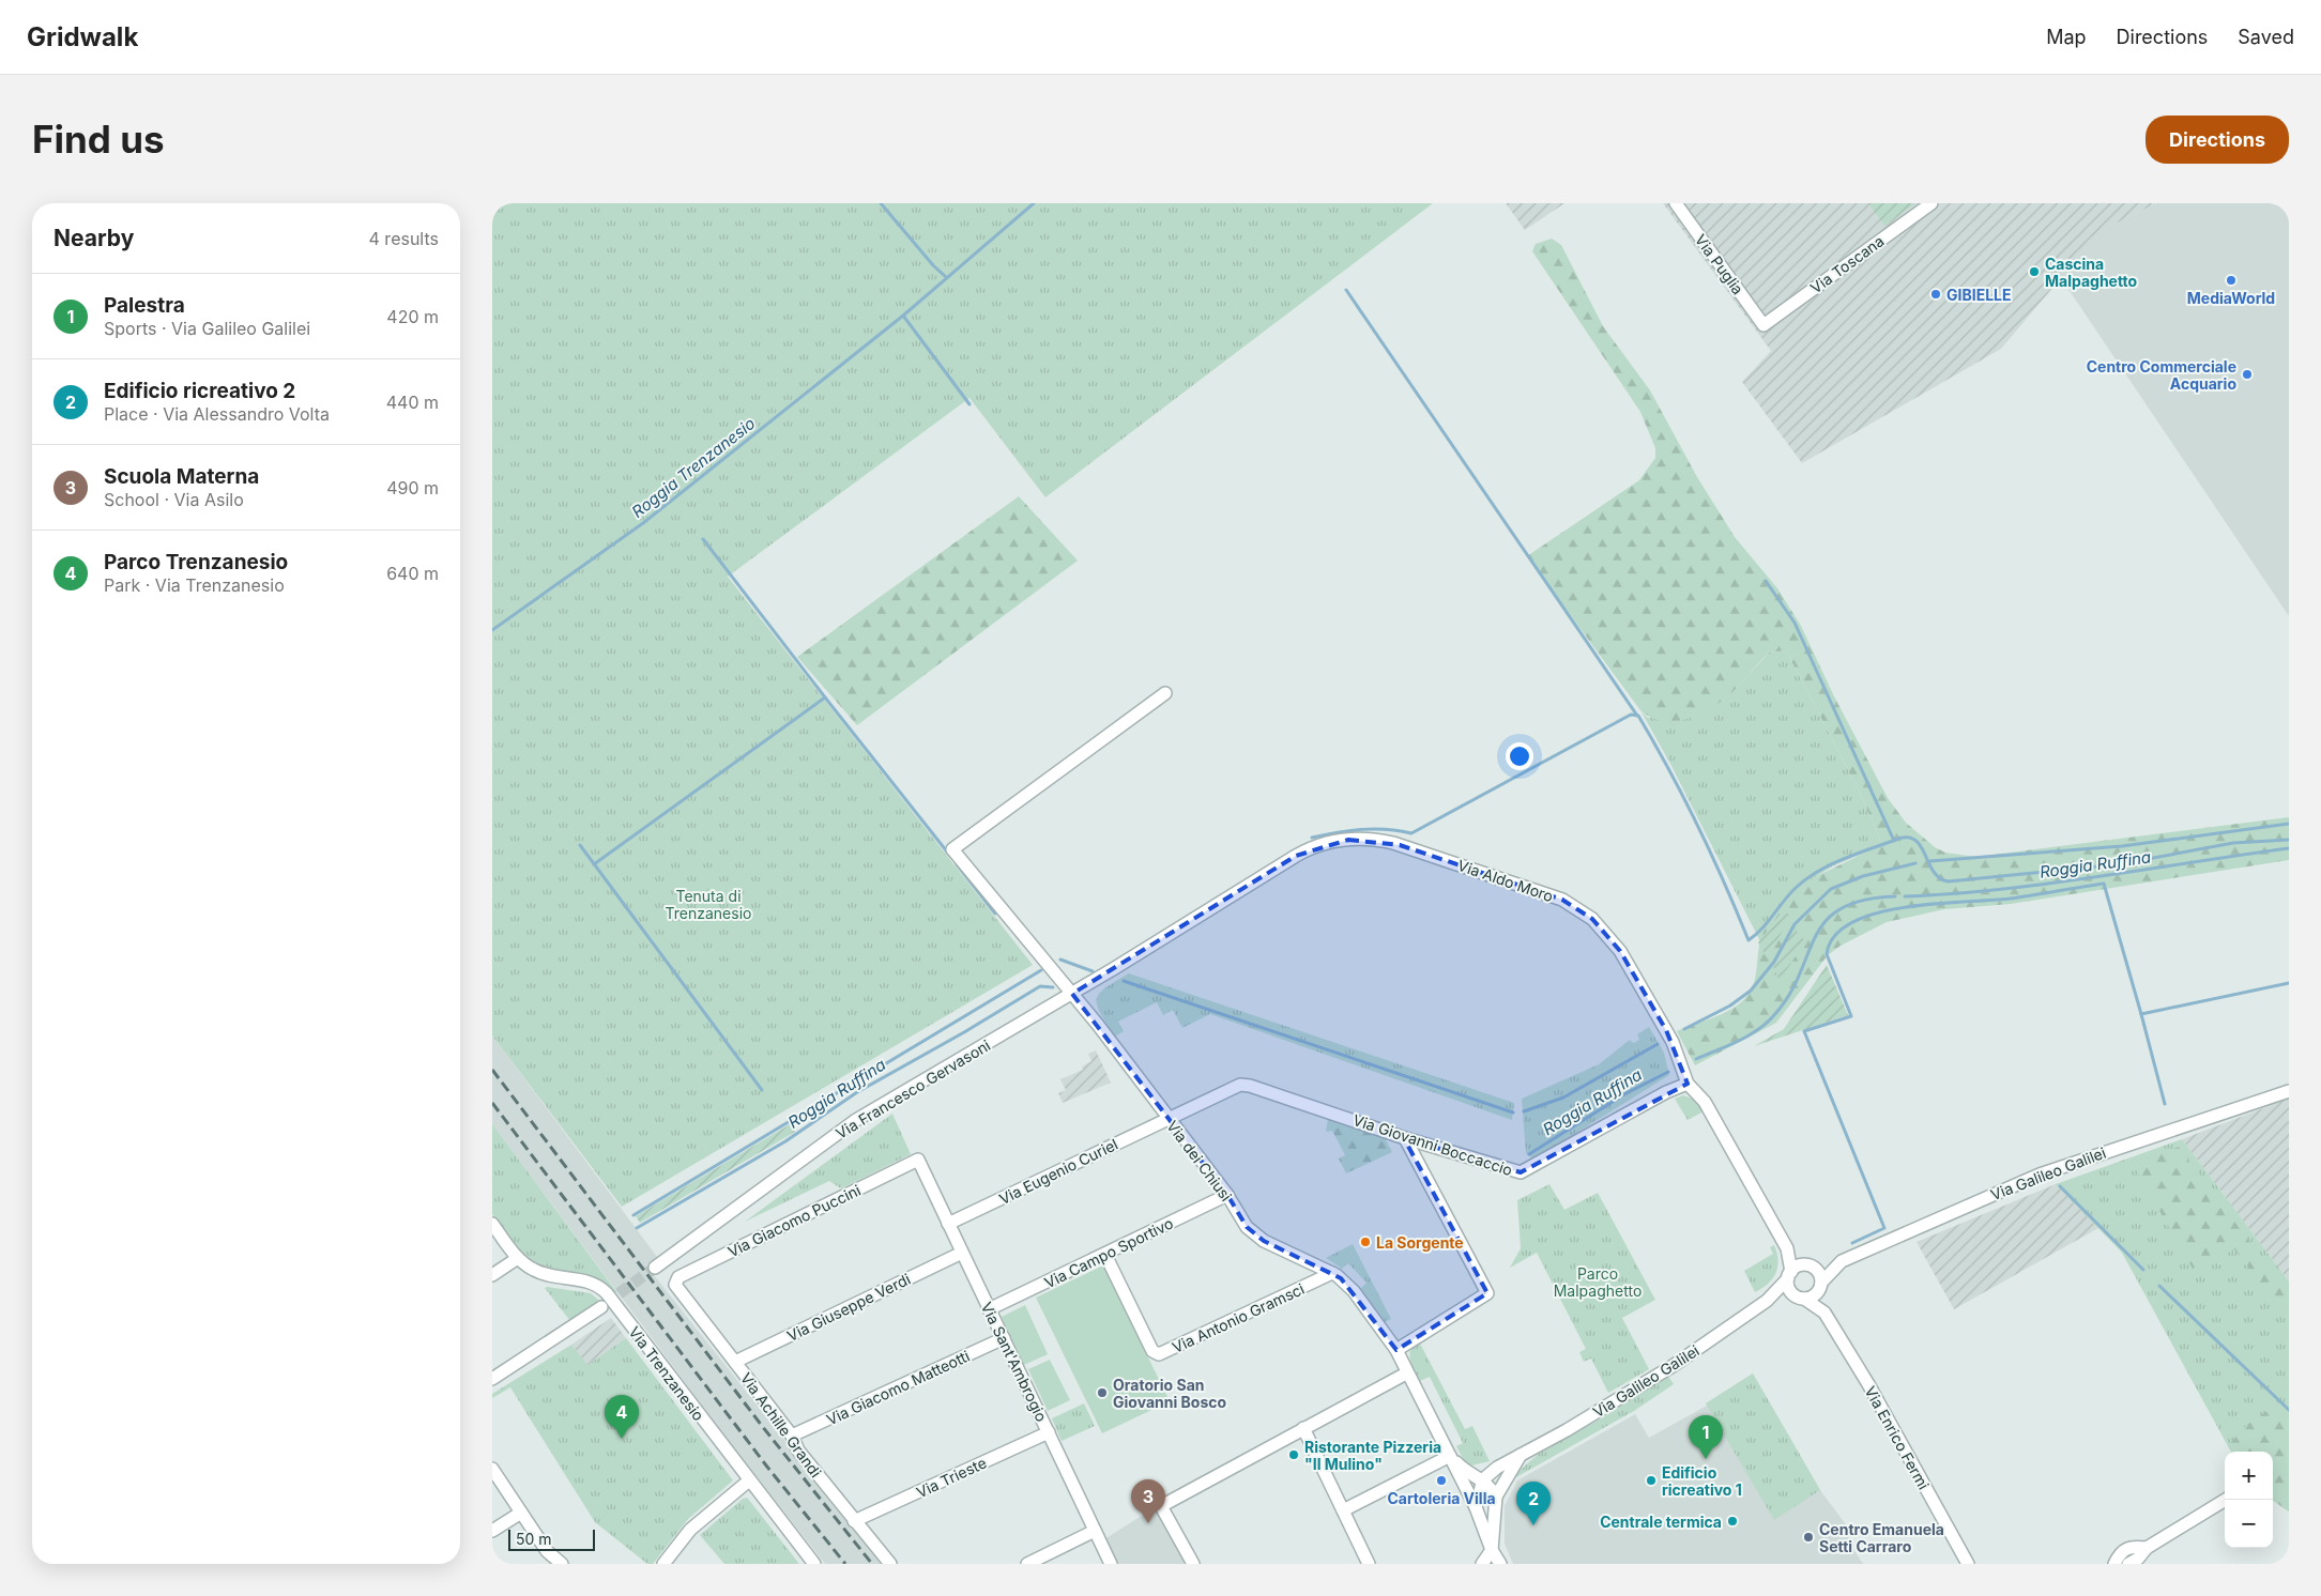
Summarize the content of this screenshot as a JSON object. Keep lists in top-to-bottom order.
{
  "streets": {
    "street": [
      "Via Puglia",
      "Via Toscana",
      "Via Aldo Moro",
      "Via Francesco Gervasoni",
      "Via Giovanni Boccaccio",
      "Via dei Chiusi",
      "Via Eugenio Curiel",
      "Via Galileo Galilei",
      "Via Giacomo Puccini",
      "Via Campo Sportivo",
      "Via Giuseppe Verdi",
      "Via Antonio Gramsci",
      "Via Sant'Ambrogio",
      "Via Trenzanesio",
      "Via Giacomo Matteotti",
      "Via Achille Grandi",
      "Via Enrico Fermi",
      "Via Trieste"
    ]
  },
  "crossings": [
    ["Via Puglia", "Via Toscana"],
    ["Via Aldo Moro", "Via Francesco Gervasoni"],
    ["Via Aldo Moro", "Via Giovanni Boccaccio"],
    ["Via Aldo Moro", "Via dei Chiusi"],
    ["Via Aldo Moro", "Via Galileo Galilei"],
    ["Via Francesco Gervasoni", "Via dei Chiusi"],
    ["Via Giovanni Boccaccio", "Via dei Chiusi"],
    ["Via Giovanni Boccaccio", "Via Eugenio Curiel"],
    ["Via dei Chiusi", "Via Eugenio Curiel"],
    ["Via dei Chiusi", "Via Galileo Galilei"],
    ["Via dei Chiusi", "Via Campo Sportivo"],
    ["Via dei Chiusi", "Via Antonio Gramsci"],
    ["Via Eugenio Curiel", "Via Sant'Ambrogio"],
    ["Via Giacomo Puccini", "Via Sant'Ambrogio"],
    ["Via Giacomo Puccini", "Via Achille Grandi"],
    ["Via Campo Sportivo", "Via Antonio Gramsci"],
    ["Via Campo Sportivo", "Via Sant'Ambrogio"],
    ["Via Giuseppe Verdi", "Via Sant'Ambrogio"],
    ["Via Giuseppe Verdi", "Via Achille Grandi"],
    ["Via Sant'Ambrogio", "Via Giacomo Matteotti"],
    ["Via Sant'Ambrogio", "Via Trieste"],
    ["Via Giacomo Matteotti", "Via Achille Grandi"],
    ["Via Achille Grandi", "Via Trieste"]
  ],
  "water": ["Roggia Trenzanesio", "Roggia Ruffina"],
  "parks": ["Tenuta di Trenzanesio", "Parco Malpaghetto"],
  "places": [
    "Cascina Malpaghetto",
    "MediaWorld",
    "GIBIELLE",
    "Centro Commerciale Acquario",
    "La Sorgente",
    "Oratorio San Giovanni Bosco",
    "Ristorante Pizzeria \"Il Mulino\"",
    "Cartoleria Villa",
    "Edificio ricreativo 1",
    "Centrale termica",
    "Centro Emanuela Setti Carraro"
  ],
  "scale_bar": "50 m",
  "page": {
    "header": "Gridwalk",
    "nav": ["Map", "Directions", "Saved"],
    "buttons": "Directions",
    "title": "Find us",
    "heading": ["Nearby", "4 results"],
    "list": [
      {
        "mark": "1",
        "name": "Palestra",
        "note": "Sports · Via Galileo Galilei",
        "value": "420 m"
      },
      {
        "mark": "2",
        "name": "Edificio ricreativo 2",
        "note": "Place · Via Alessandro Volta",
        "value": "440 m"
      },
      {
        "mark": "3",
        "name": "Scuola Materna",
        "note": "School · Via Asilo",
        "value": "490 m"
      },
      {
        "mark": "4",
        "name": "Parco Trenzanesio",
        "note": "Park · Via Trenzanesio",
        "value": "640 m"
      }
    ],
    "pins": [
      "4",
      "1",
      "3",
      "2"
    ],
    "map_buttons": ["+", "−"],
    "scale": "50 m"
  }
}
